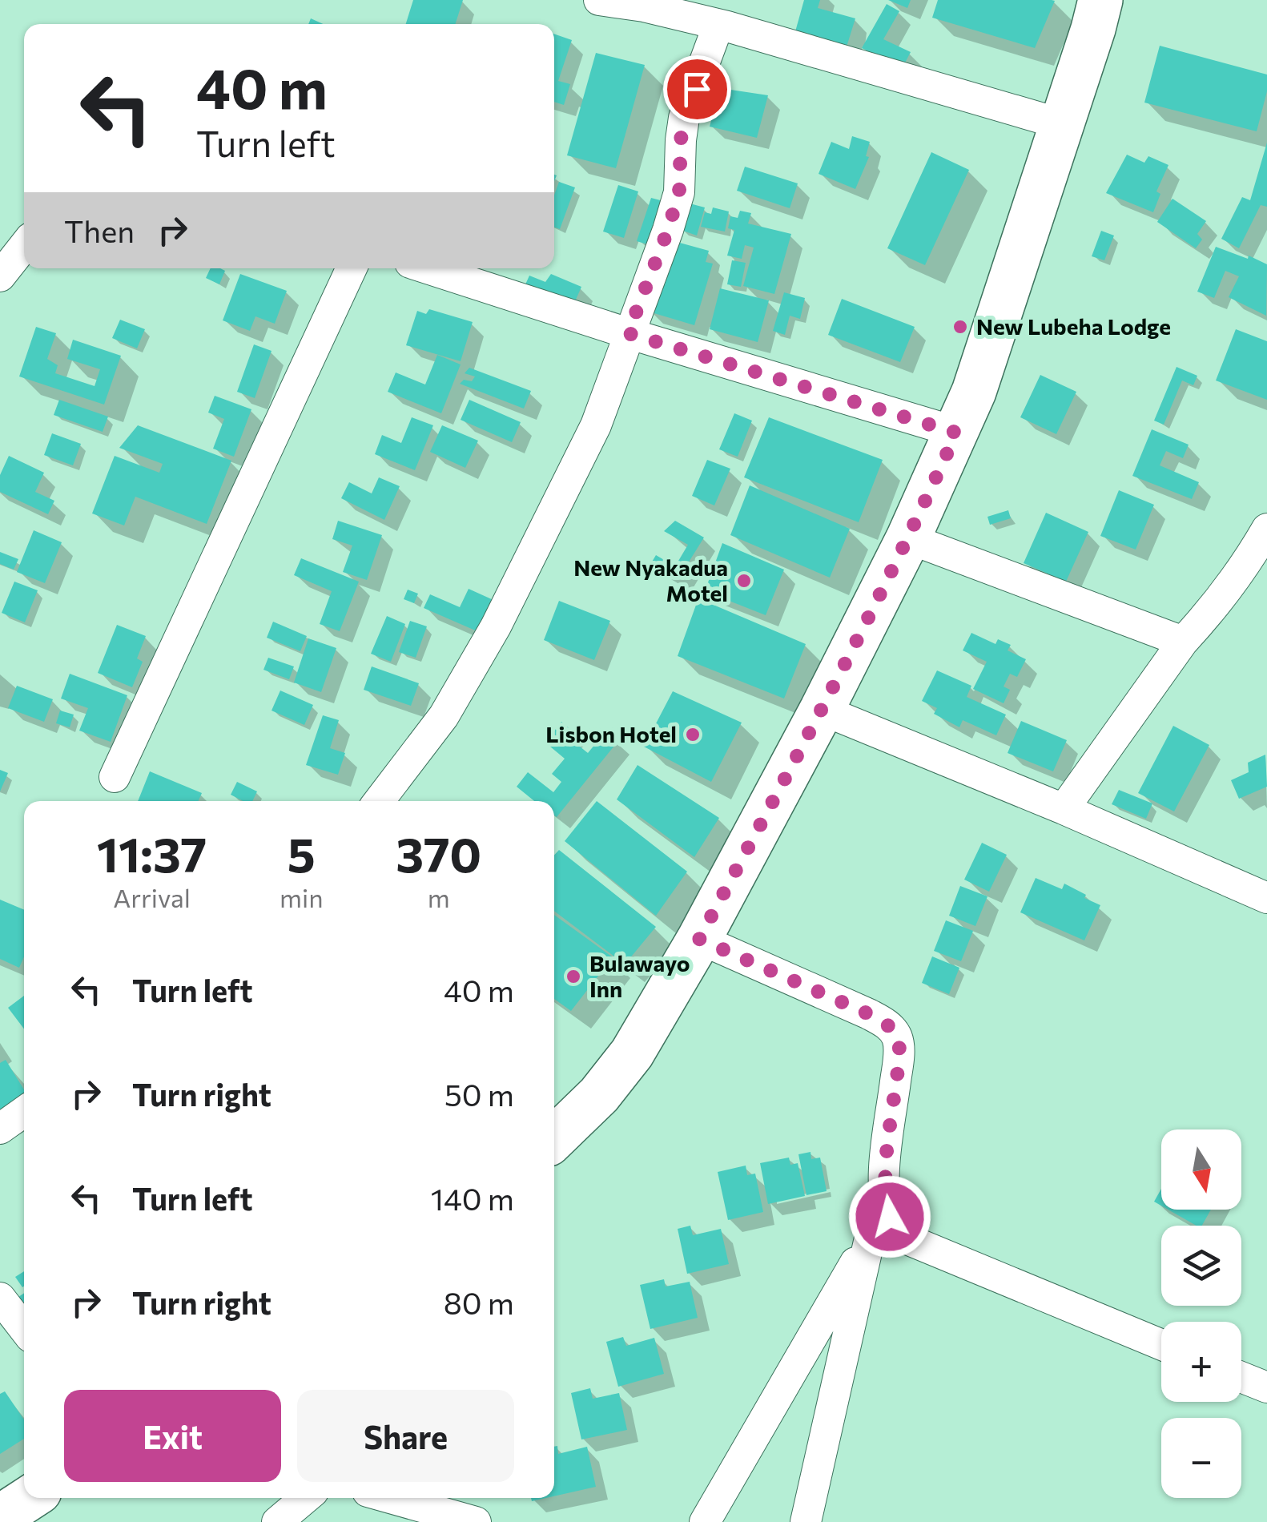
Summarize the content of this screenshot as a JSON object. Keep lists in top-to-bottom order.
{
  "places": [
    "New Lubeha Lodge",
    "New Nyakadua Motel",
    "Lisbon Hotel",
    "Bulawayo Inn"
  ],
  "north": "bottom",
  "page": {
    "turn": ["40 m", "Turn left"],
    "then": "Then",
    "eta": [
      "11:37",
      "Arrival",
      "5",
      "min",
      "370",
      "m"
    ],
    "list": [
      {
        "name": "Turn left",
        "value": "40 m"
      },
      {
        "name": "Turn right",
        "value": "50 m"
      },
      {
        "name": "Turn left",
        "value": "140 m"
      },
      {
        "name": "Turn right",
        "value": "80 m"
      }
    ],
    "map_buttons": ["+", "−"],
    "buttons": ["Exit", "Share"]
  }
}
